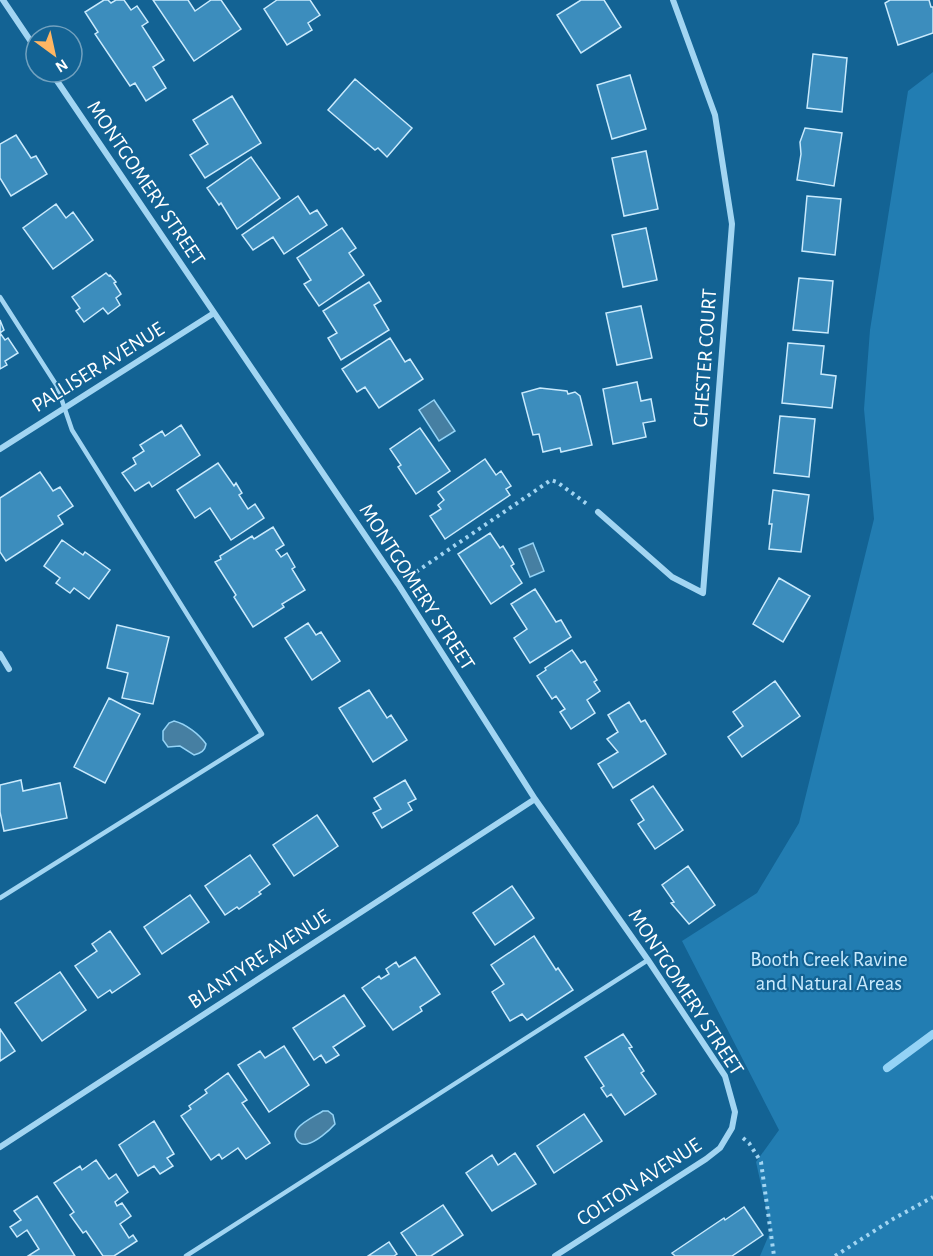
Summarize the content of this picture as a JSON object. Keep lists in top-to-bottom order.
{
  "streets": {
    "street": [
      "MONTGOMERY STREET",
      "CHESTER COURT",
      "PALLISER AVENUE",
      "BLANTYRE AVENUE",
      "COLTON AVENUE"
    ]
  },
  "crossings": [
    ["MONTGOMERY STREET", "PALLISER AVENUE"],
    ["MONTGOMERY STREET", "BLANTYRE AVENUE"],
    ["MONTGOMERY STREET", "COLTON AVENUE"]
  ],
  "parks": ["Booth Creek Ravine and Natural Areas"],
  "north": "bottom right"
}
